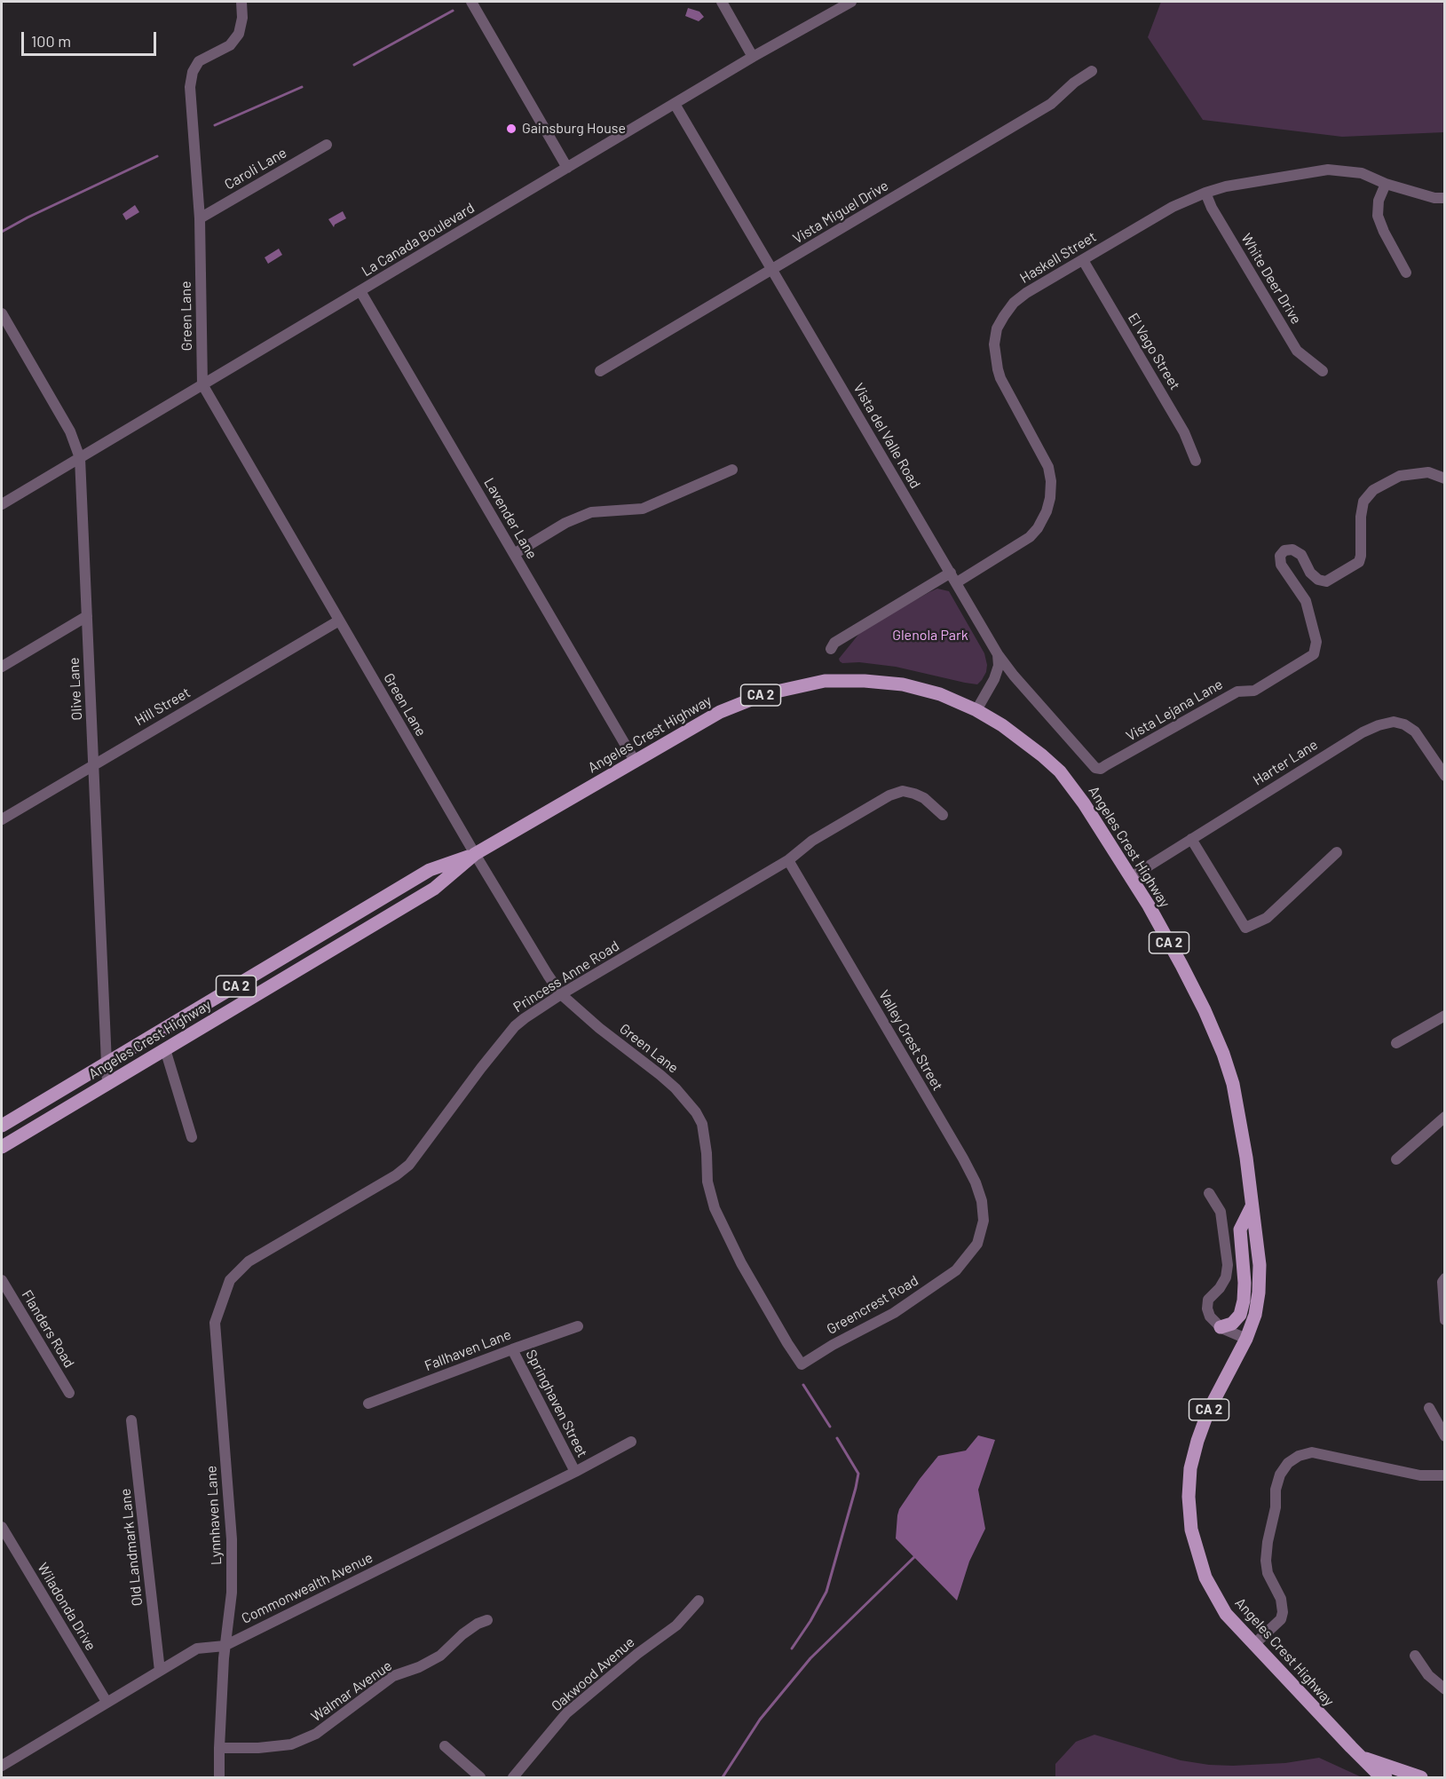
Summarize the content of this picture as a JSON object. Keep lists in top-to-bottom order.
{
  "streets": {
    "main road": ["CA 2", "Angeles Crest Highway"],
    "street": [
      "Caroli Lane",
      "Vista Miguel Drive",
      "La Canada Boulevard",
      "Haskell Street",
      "White Deer Drive",
      "Green Lane",
      "El Vago Street",
      "Vista del Valle Road",
      "Lavender Lane",
      "Olive Lane",
      "Hill Street",
      "Vista Lejana Lane",
      "Harter Lane",
      "Princess Anne Road",
      "Valley Crest Street",
      "Greencrest Road",
      "Flanders Road",
      "Fallhaven Lane",
      "Springhaven Street",
      "Lynnhaven Lane",
      "Old Landmark Lane",
      "Commonwealth Avenue",
      "Wiladonda Drive",
      "Oakwood Avenue",
      "Walmar Avenue"
    ]
  },
  "crossings": [
    ["Caroli Lane", "Green Lane"],
    ["Vista Miguel Drive", "Vista del Valle Road"],
    ["La Canada Boulevard", "Green Lane"],
    ["La Canada Boulevard", "Vista del Valle Road"],
    ["La Canada Boulevard", "Lavender Lane"],
    ["La Canada Boulevard", "Olive Lane"],
    ["Haskell Street", "White Deer Drive"],
    ["Haskell Street", "El Vago Street"],
    ["Haskell Street", "Vista del Valle Road"],
    ["Green Lane", "Hill Street"],
    ["Green Lane", "Angeles Crest Highway"],
    ["Green Lane", "Princess Anne Road"],
    ["Green Lane", "Greencrest Road"],
    ["Vista del Valle Road", "Vista Lejana Lane"],
    ["Lavender Lane", "Angeles Crest Highway"],
    ["Olive Lane", "Hill Street"],
    ["Olive Lane", "Angeles Crest Highway"],
    ["Angeles Crest Highway", "Harter Lane"],
    ["Princess Anne Road", "Valley Crest Street"],
    ["Princess Anne Road", "Lynnhaven Lane"],
    ["Valley Crest Street", "Greencrest Road"],
    ["Fallhaven Lane", "Springhaven Street"],
    ["Springhaven Street", "Commonwealth Avenue"],
    ["Lynnhaven Lane", "Commonwealth Avenue"],
    ["Lynnhaven Lane", "Walmar Avenue"],
    ["Old Landmark Lane", "Commonwealth Avenue"],
    ["Commonwealth Avenue", "Wiladonda Drive"]
  ],
  "parks": ["Glenola Park"],
  "places": ["Gainsburg House"],
  "scale_bar": "100 m"
}
